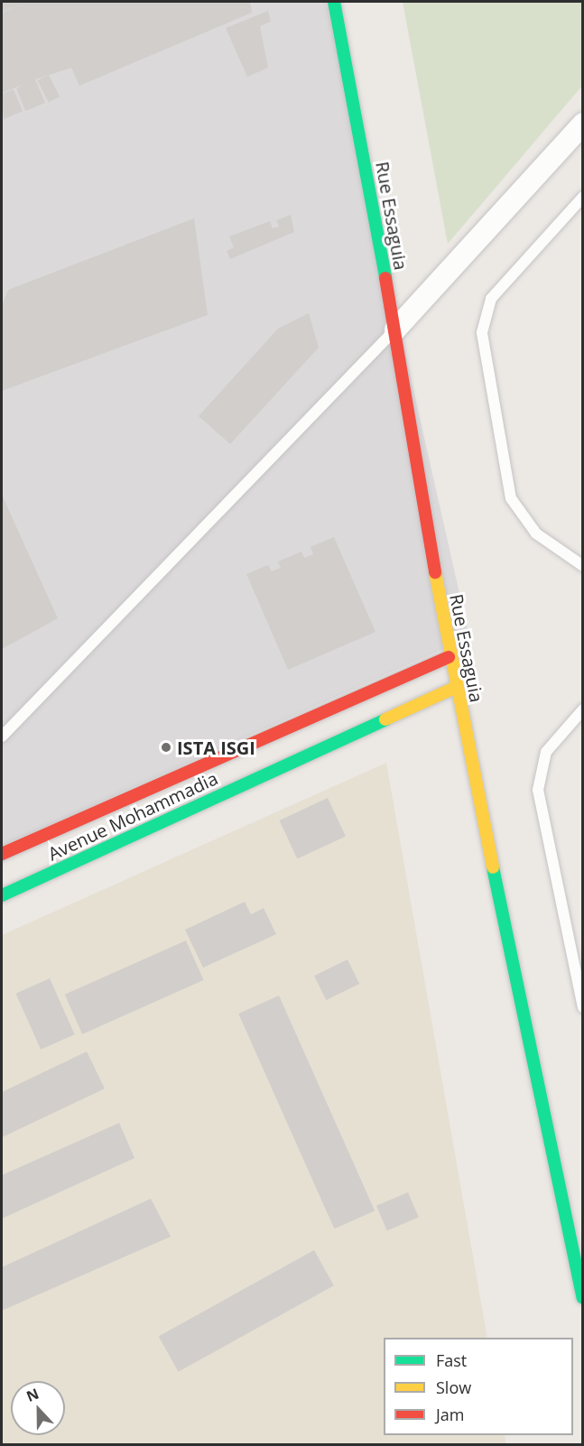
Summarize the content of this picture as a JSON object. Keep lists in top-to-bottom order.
{
  "streets": {
    "street": ["Rue Essaguia", "Avenue Mohammadia"]
  },
  "crossings": [
    ["Rue Essaguia", "Avenue Mohammadia"]
  ],
  "places": ["ISTA ISGI"],
  "legend": ["Fast", "Slow", "Jam"],
  "north": "top"
}
